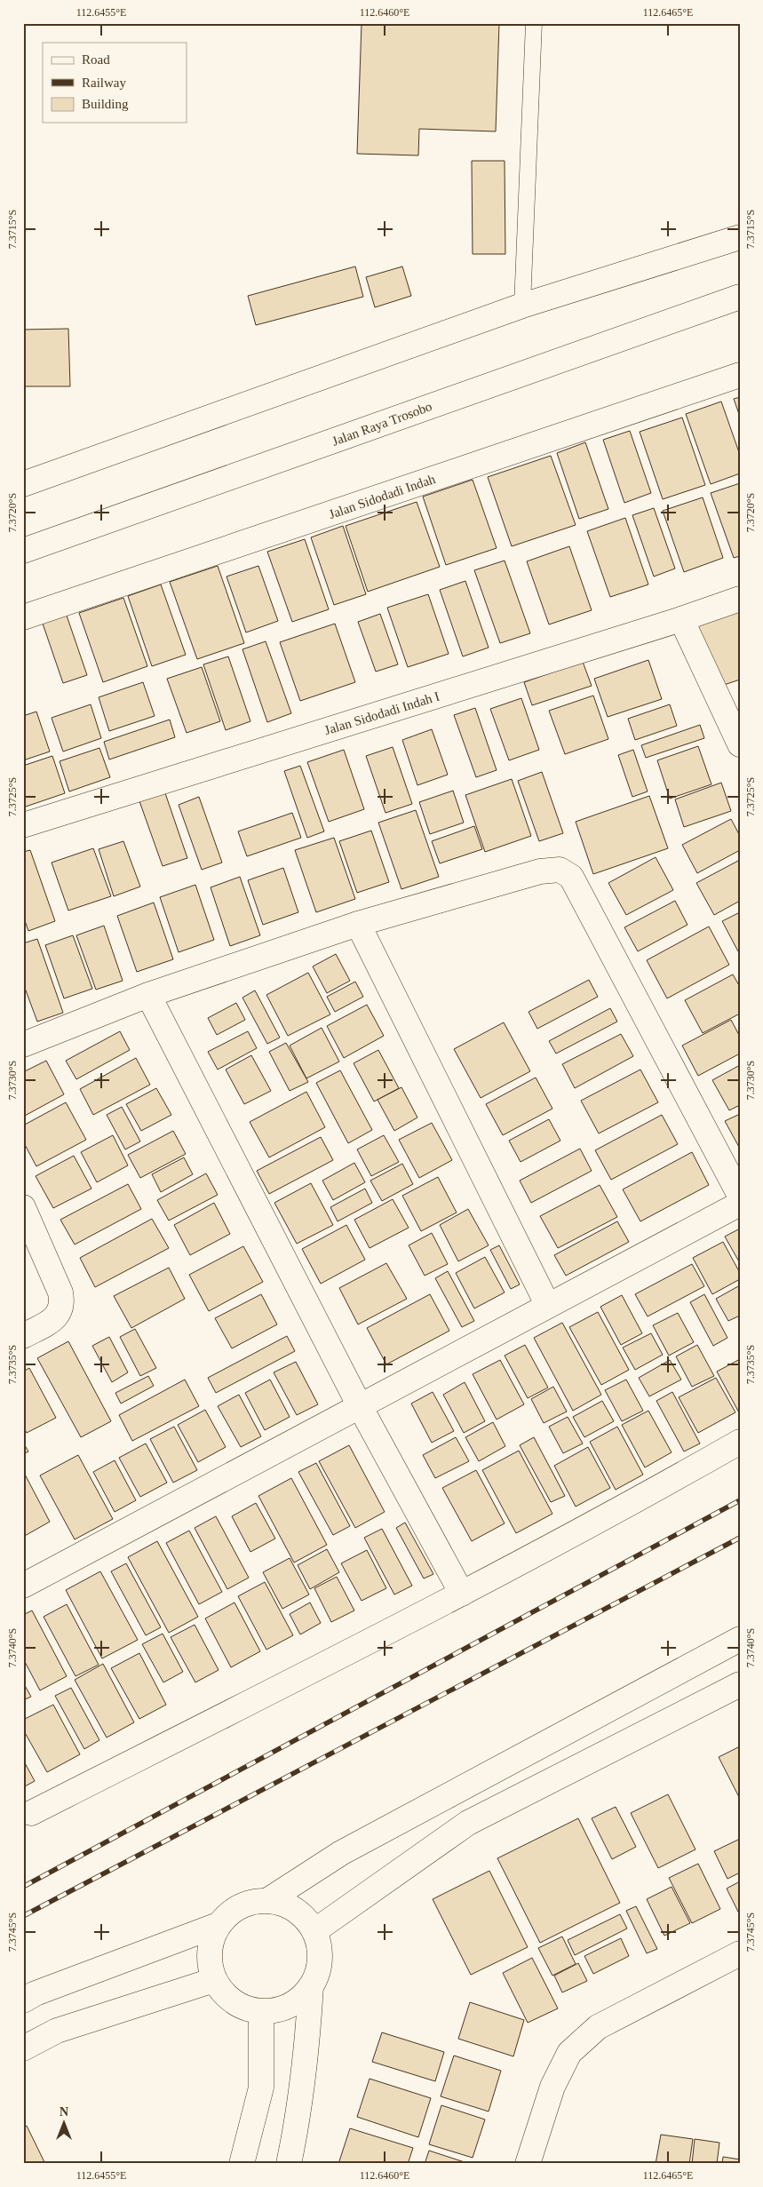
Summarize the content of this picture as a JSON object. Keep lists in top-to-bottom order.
{
  "streets": {
    "main road": ["Jalan Raya Trosobo", "Jalan Sidodadi Indah", "Jalan Sidodadi Indah I"]
  },
  "legend": ["Road", "Railway", "Building"],
  "north": "top",
  "coordinates": [
    "112.6455°E",
    "112.6460°E",
    "112.6465°E",
    "7.3715°S",
    "7.3720°S",
    "7.3725°S",
    "7.3730°S",
    "7.3735°S",
    "7.3740°S",
    "7.3745°S"
  ]
}
